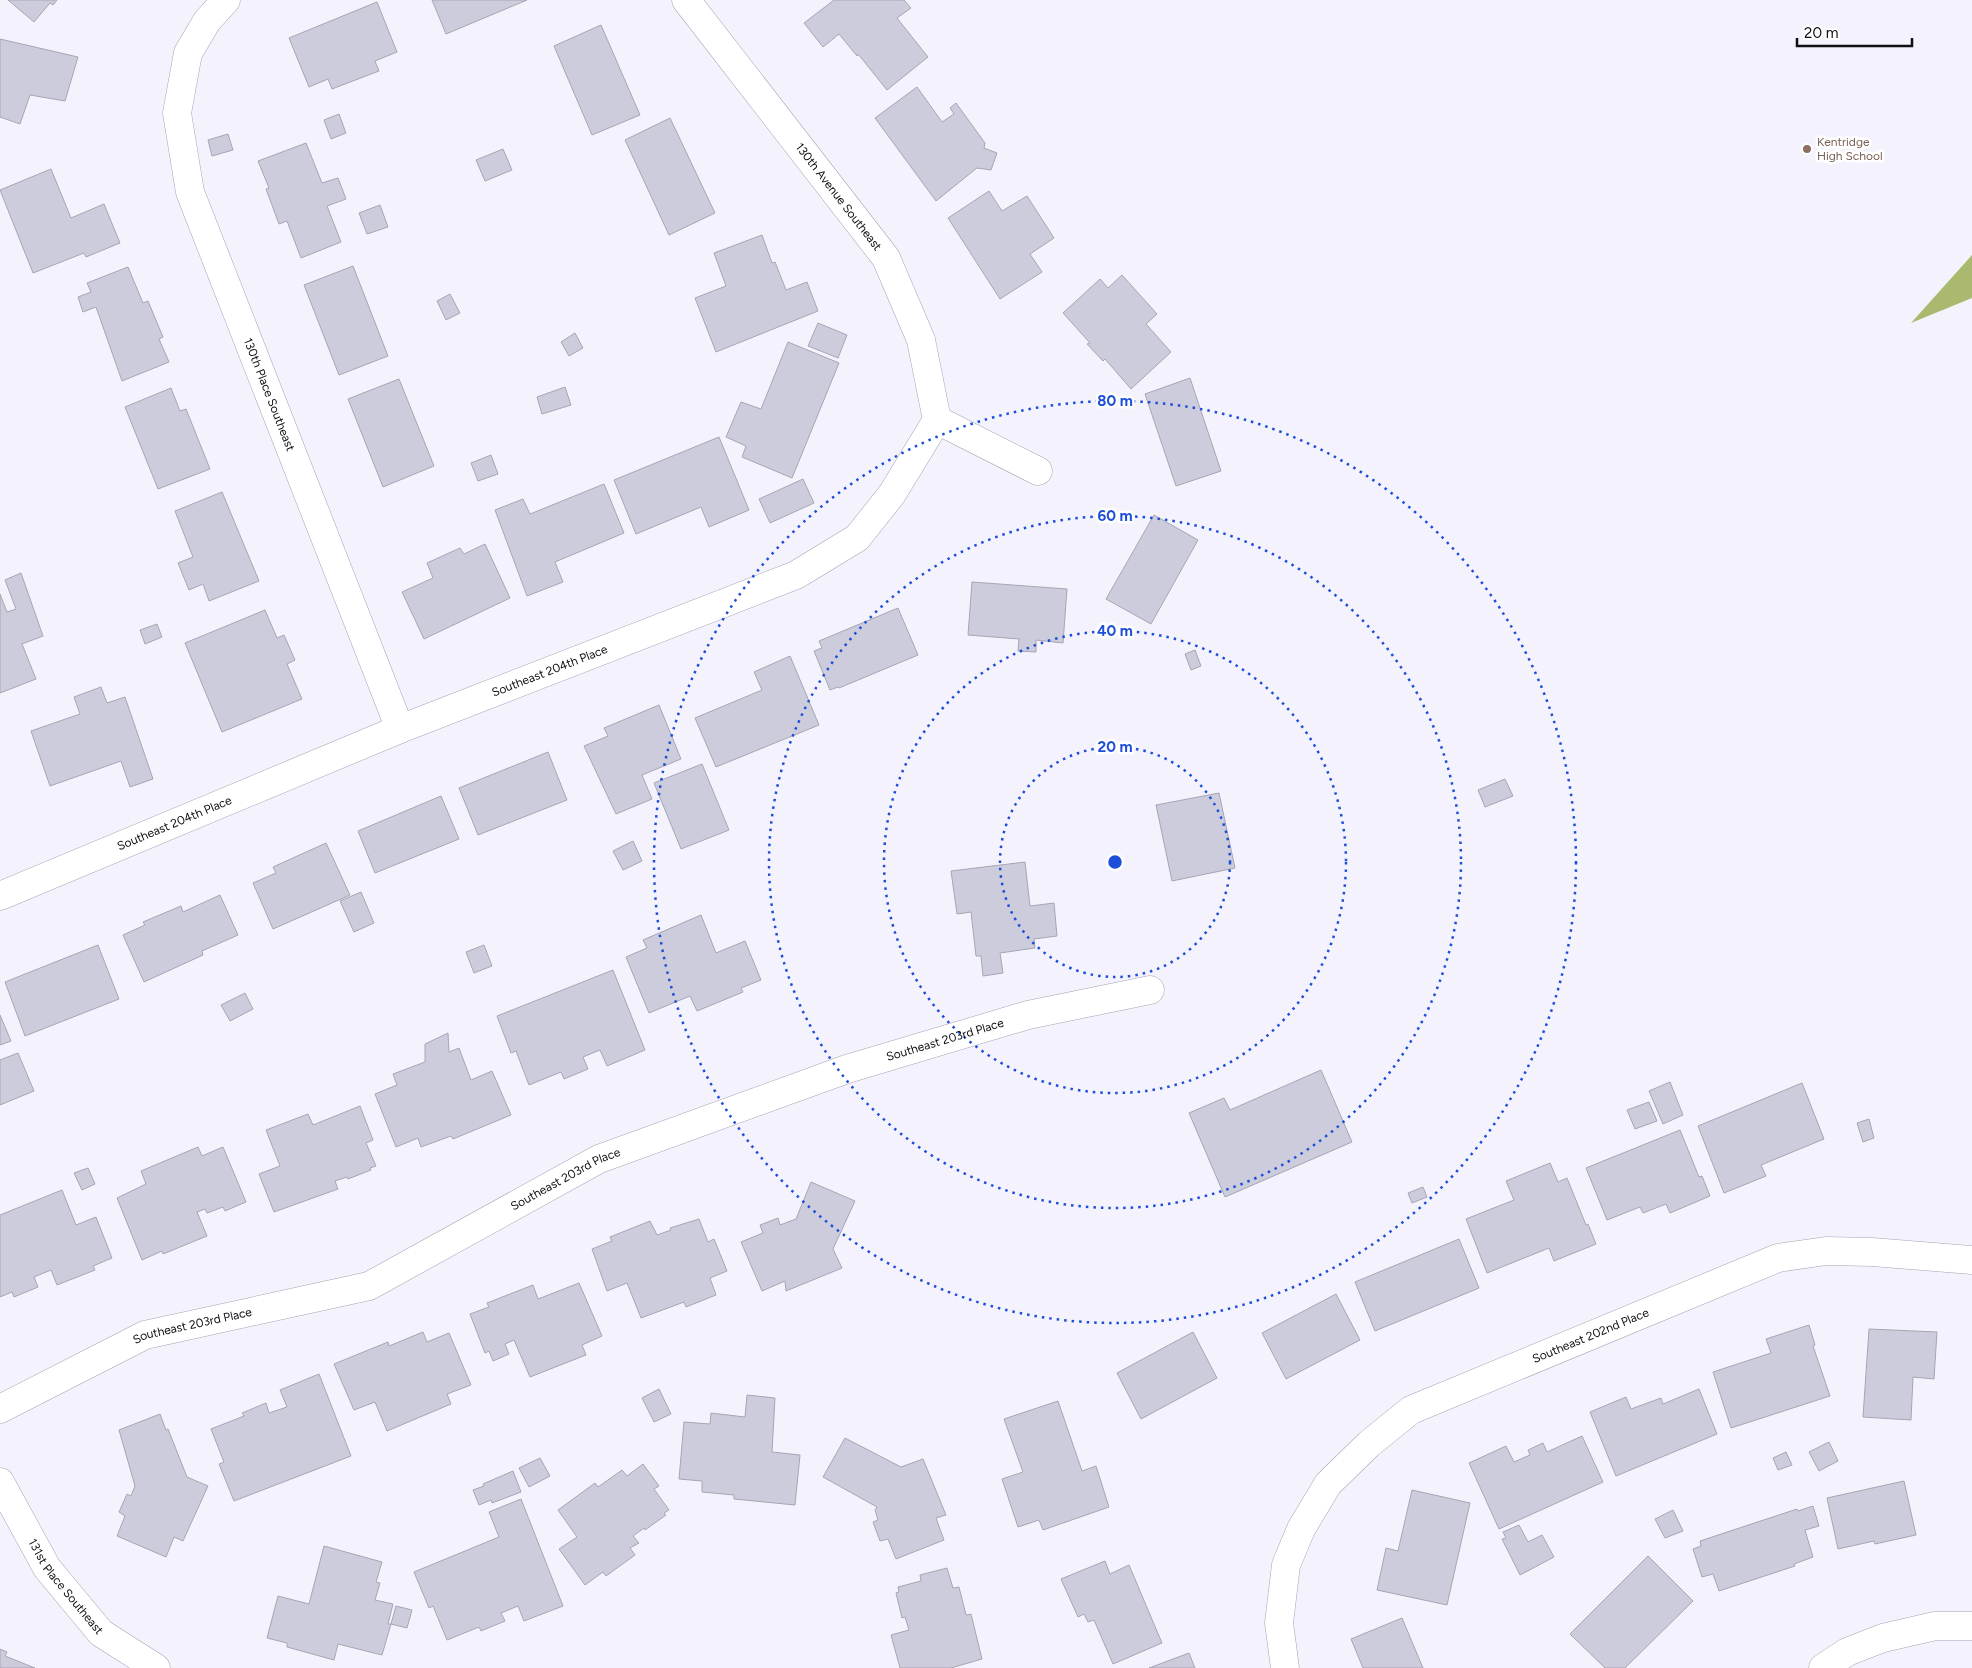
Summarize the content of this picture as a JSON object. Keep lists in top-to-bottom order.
{
  "streets": {
    "street": [
      "130th Avenue Southeast",
      "130th Place Southeast",
      "Southeast 204th Place",
      "Southeast 203rd Place",
      "Southeast 202nd Place",
      "131st Place Southeast"
    ]
  },
  "crossings": [
    ["130th Avenue Southeast", "Southeast 204th Place"],
    ["130th Place Southeast", "Southeast 204th Place"]
  ],
  "places": ["Kentridge High School"],
  "scale_bar": "20 m",
  "rings": [
    "80 m",
    "60 m",
    "40 m",
    "20 m"
  ]
}
